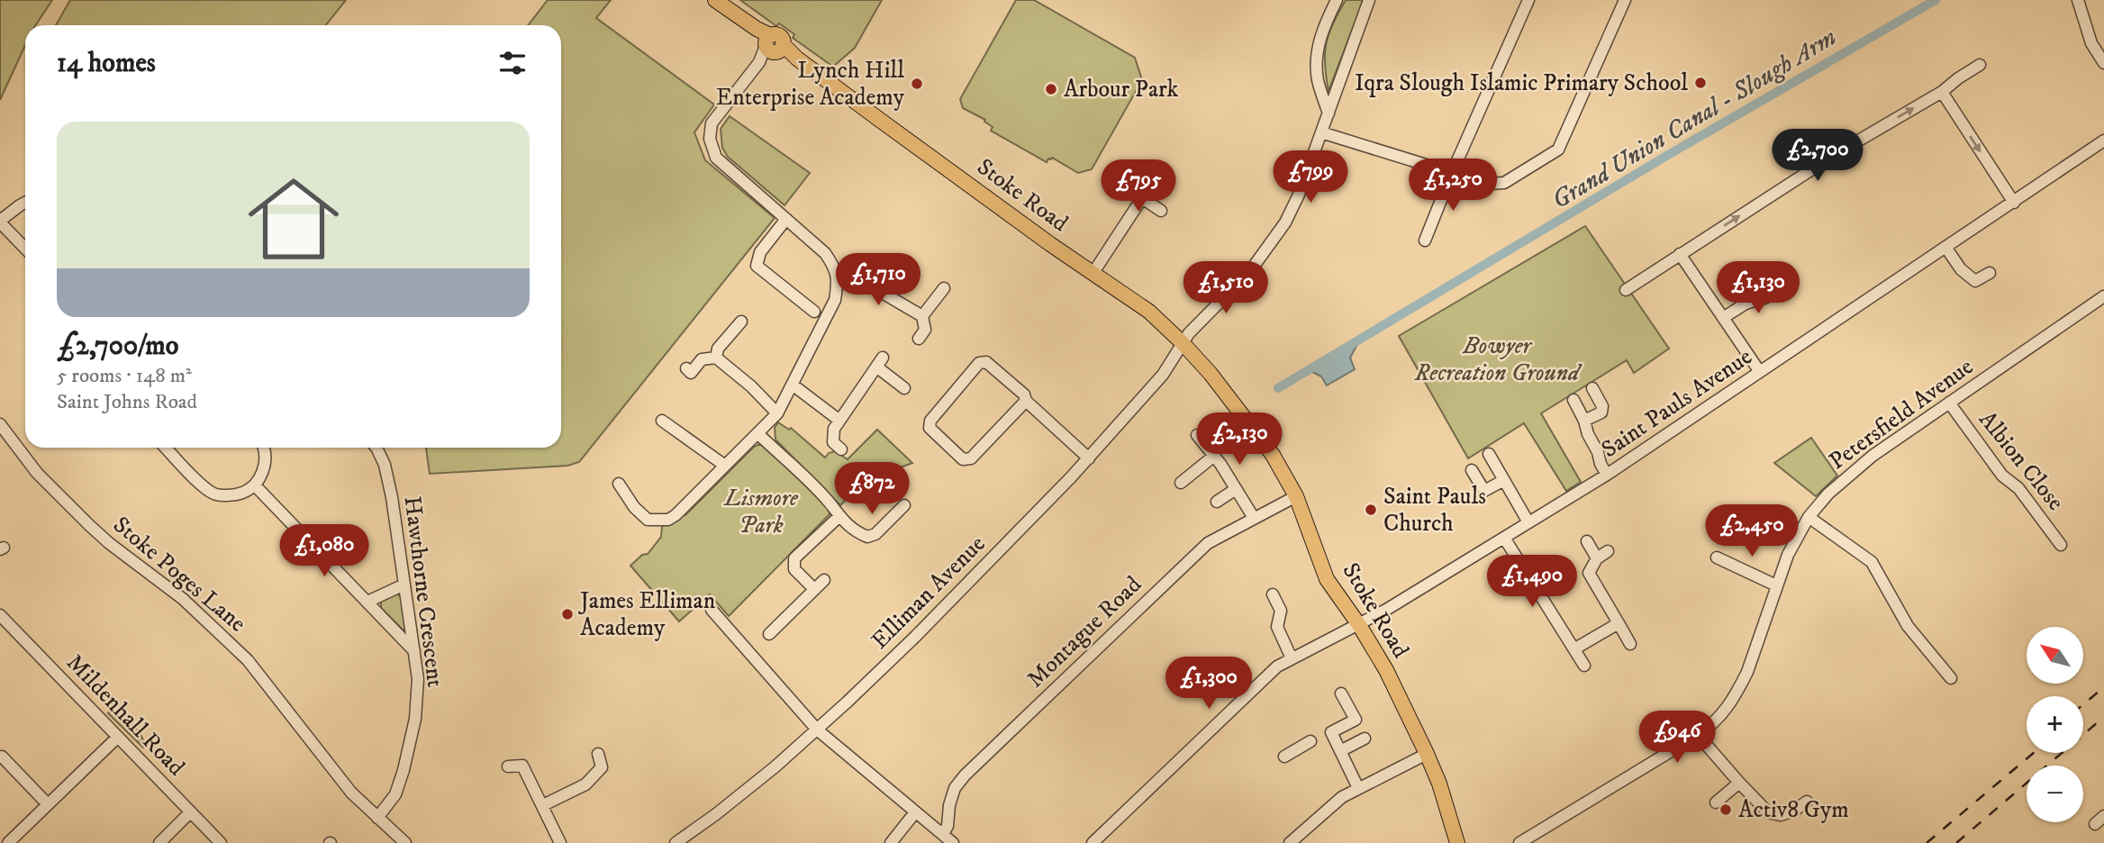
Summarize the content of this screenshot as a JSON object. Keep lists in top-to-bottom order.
{
  "streets": {
    "main road": ["Stoke Road"],
    "street": [
      "Saint Pauls Avenue",
      "Petersfield Avenue",
      "Albion Close",
      "Stoke Poges Lane",
      "Hawthorne Crescent",
      "Elliman Avenue",
      "Montague Road",
      "Mildenhall Road"
    ]
  },
  "crossings": [
    ["Stoke Road", "Saint Pauls Avenue"],
    ["Stoke Road", "Elliman Avenue"],
    ["Stoke Road", "Montague Road"],
    ["Petersfield Avenue", "Albion Close"],
    ["Stoke Poges Lane", "Hawthorne Crescent"]
  ],
  "water": ["Grand Union Canal - Slough Arm"],
  "parks": ["Bowyer Recreation Ground", "Lismore Park"],
  "places": [
    "Iqra Slough Islamic Primary School",
    "Lynch Hill Enterprise Academy",
    "Arbour Park",
    "Saint Pauls Church",
    "James Elliman Academy",
    "Activ8 Gym"
  ],
  "north": "top left",
  "page": {
    "heading": "14 homes",
    "list": [
      {
        "name": "£2,700/mo",
        "note": "5 rooms · 148 m² · Saint Johns Road"
      }
    ],
    "price": [
      "£2,700",
      "£799",
      "£1,250",
      "£795",
      "£1,710",
      "£1,510",
      "£1,130",
      "£2,130",
      "£872",
      "£2,450",
      "£1,080",
      "£1,490",
      "£1,300",
      "£946"
    ],
    "map_buttons": ["+", "−"]
  }
}
